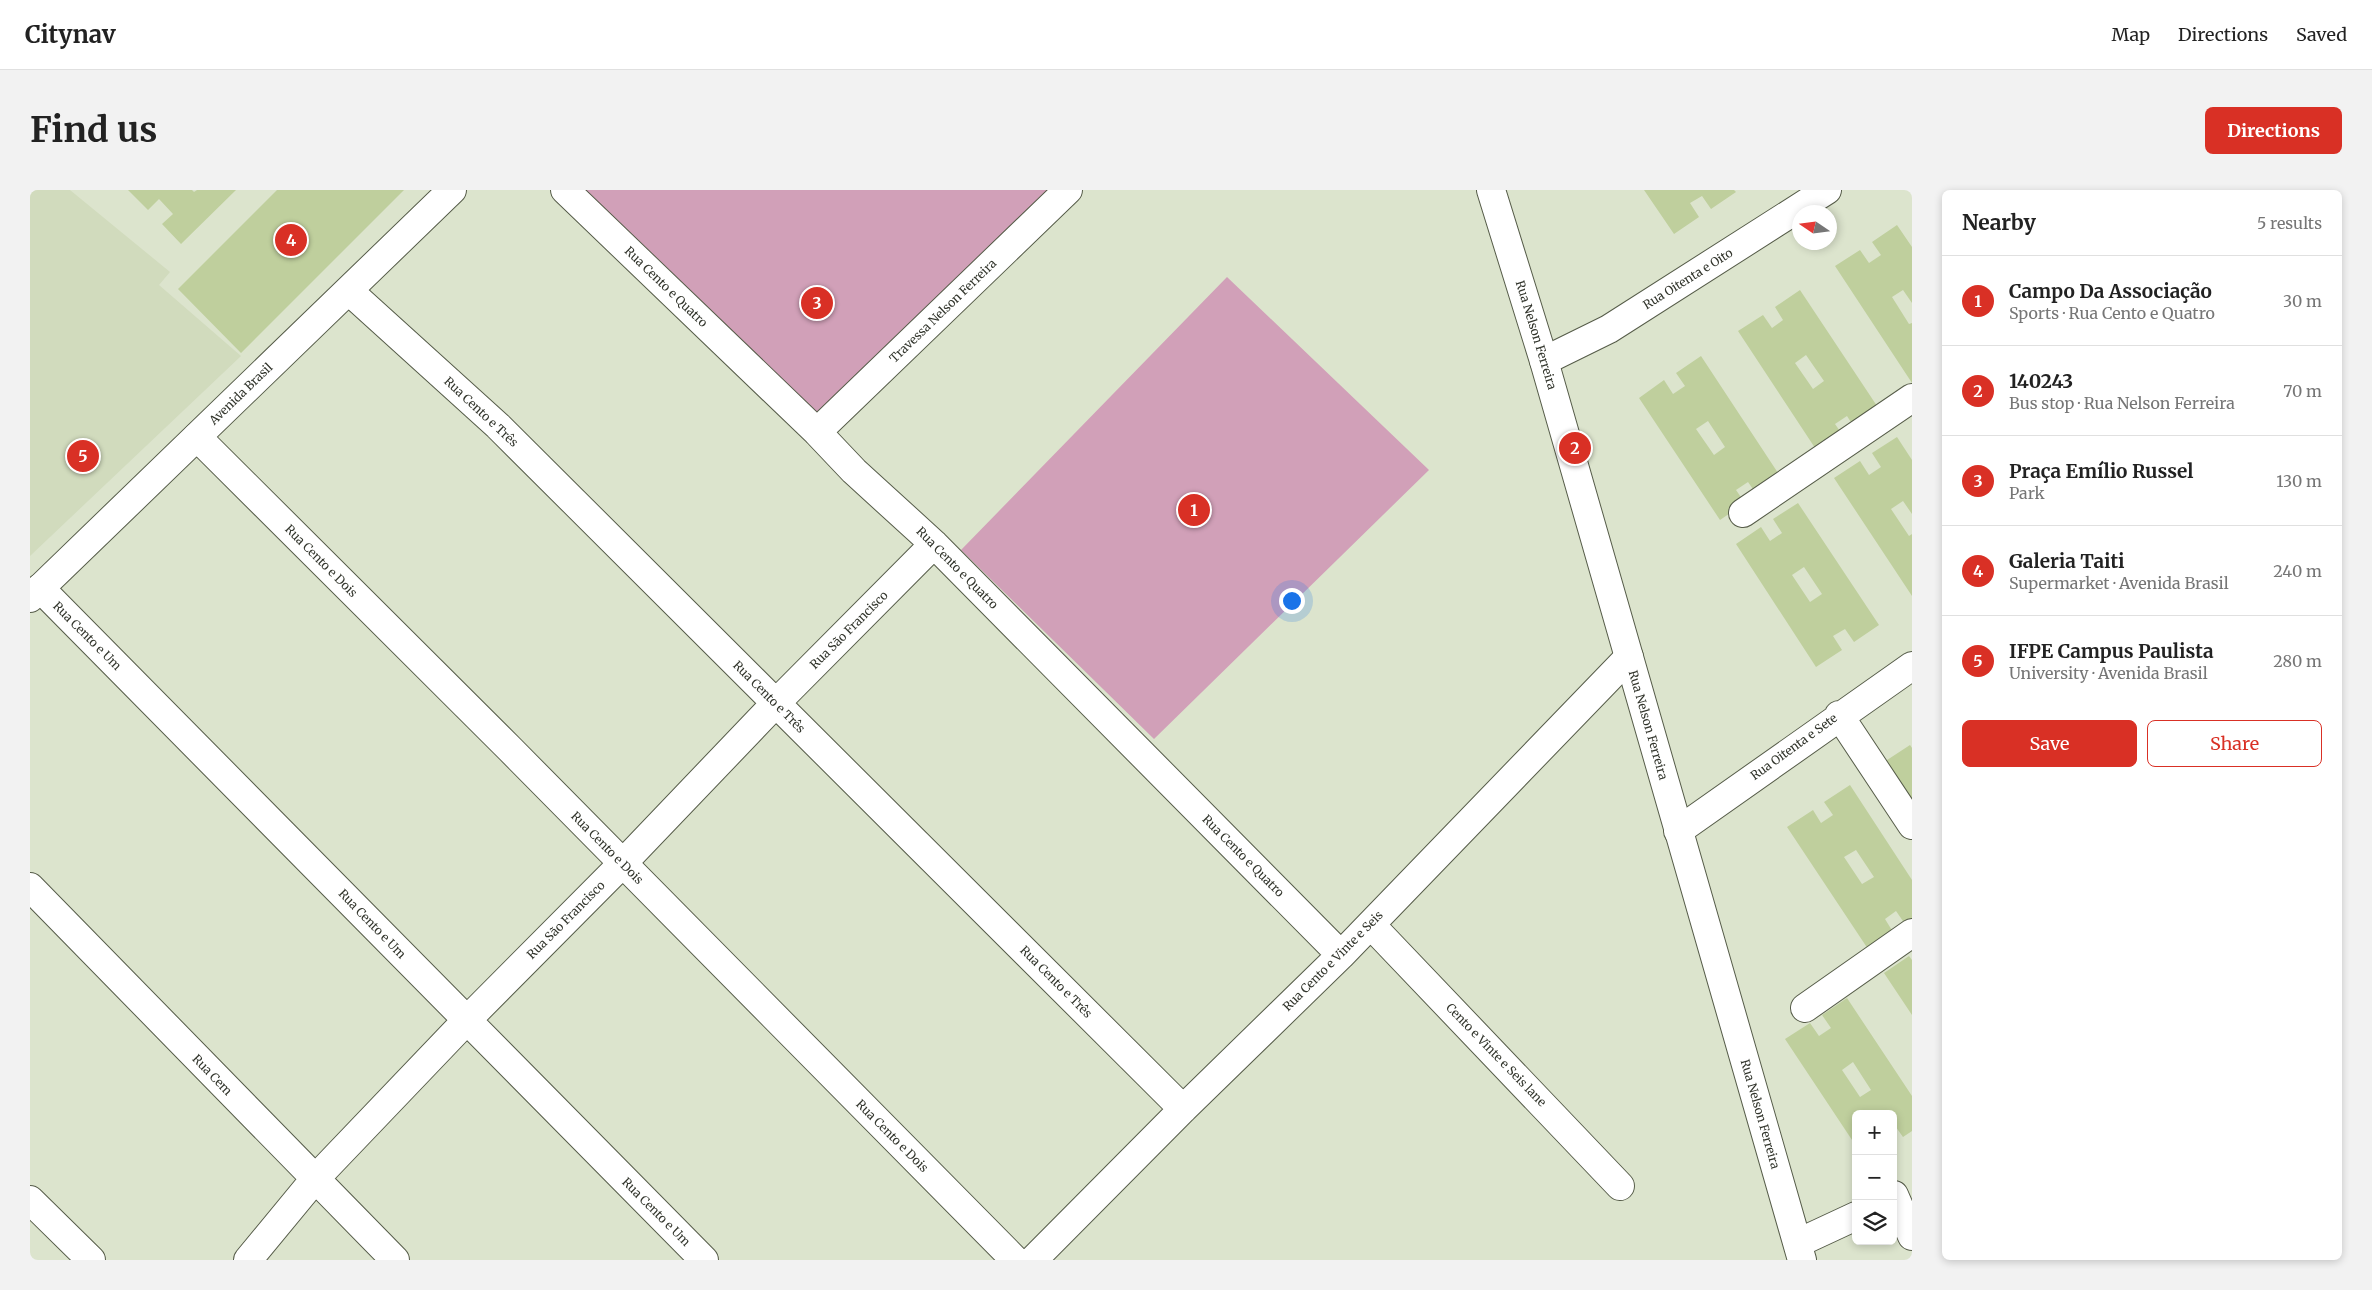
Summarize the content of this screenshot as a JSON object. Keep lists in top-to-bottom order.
{
  "streets": {
    "street": [
      "Rua Oitenta e Oito",
      "Rua Cento e Quatro",
      "Travessa Nelson Ferreira",
      "Rua Nelson Ferreira",
      "Avenida Brasil",
      "Rua Cento e Três",
      "Rua Cento e Dois",
      "Rua São Francisco",
      "Rua Cento e Um",
      "Rua Oitenta e Sete",
      "Rua Cento e Vinte e Seis",
      "Cento e Vinte e Seis lane",
      "Rua Cem"
    ]
  },
  "crossings": [
    ["Rua Oitenta e Oito", "Rua Nelson Ferreira"],
    ["Rua Cento e Quatro", "Travessa Nelson Ferreira"],
    ["Rua Cento e Quatro", "Rua São Francisco"],
    ["Rua Cento e Quatro", "Rua Cento e Vinte e Seis"],
    ["Rua Nelson Ferreira", "Rua Oitenta e Sete"],
    ["Rua Nelson Ferreira", "Rua Cento e Vinte e Seis"],
    ["Avenida Brasil", "Rua Cento e Três"],
    ["Avenida Brasil", "Rua Cento e Dois"],
    ["Avenida Brasil", "Rua Cento e Um"],
    ["Rua Cento e Três", "Rua São Francisco"],
    ["Rua Cento e Três", "Rua Cento e Vinte e Seis"],
    ["Rua Cento e Dois", "Rua São Francisco"],
    ["Rua São Francisco", "Rua Cento e Um"],
    ["Rua São Francisco", "Rua Cem"],
    ["Rua Cento e Vinte e Seis", "Cento e Vinte e Seis lane"]
  ],
  "north": "left",
  "page": {
    "header": "Citynav",
    "nav": ["Map", "Directions", "Saved"],
    "buttons": [
      "Directions",
      ["Save", "Share"]
    ],
    "title": "Find us",
    "heading": ["Nearby", "5 results"],
    "pins": [
      "4",
      "3",
      "2",
      "5",
      "1"
    ],
    "list": [
      {
        "mark": "1",
        "name": "Campo Da Associação",
        "note": "Sports · Rua Cento e Quatro",
        "value": "30 m"
      },
      {
        "mark": "2",
        "name": "140243",
        "note": "Bus stop · Rua Nelson Ferreira",
        "value": "70 m"
      },
      {
        "mark": "3",
        "name": "Praça Emílio Russel",
        "note": "Park",
        "value": "130 m"
      },
      {
        "mark": "4",
        "name": "Galeria Taiti",
        "note": "Supermarket · Avenida Brasil",
        "value": "240 m"
      },
      {
        "mark": "5",
        "name": "IFPE Campus Paulista",
        "note": "University · Avenida Brasil",
        "value": "280 m"
      }
    ],
    "map_buttons": ["+", "−"]
  }
}
